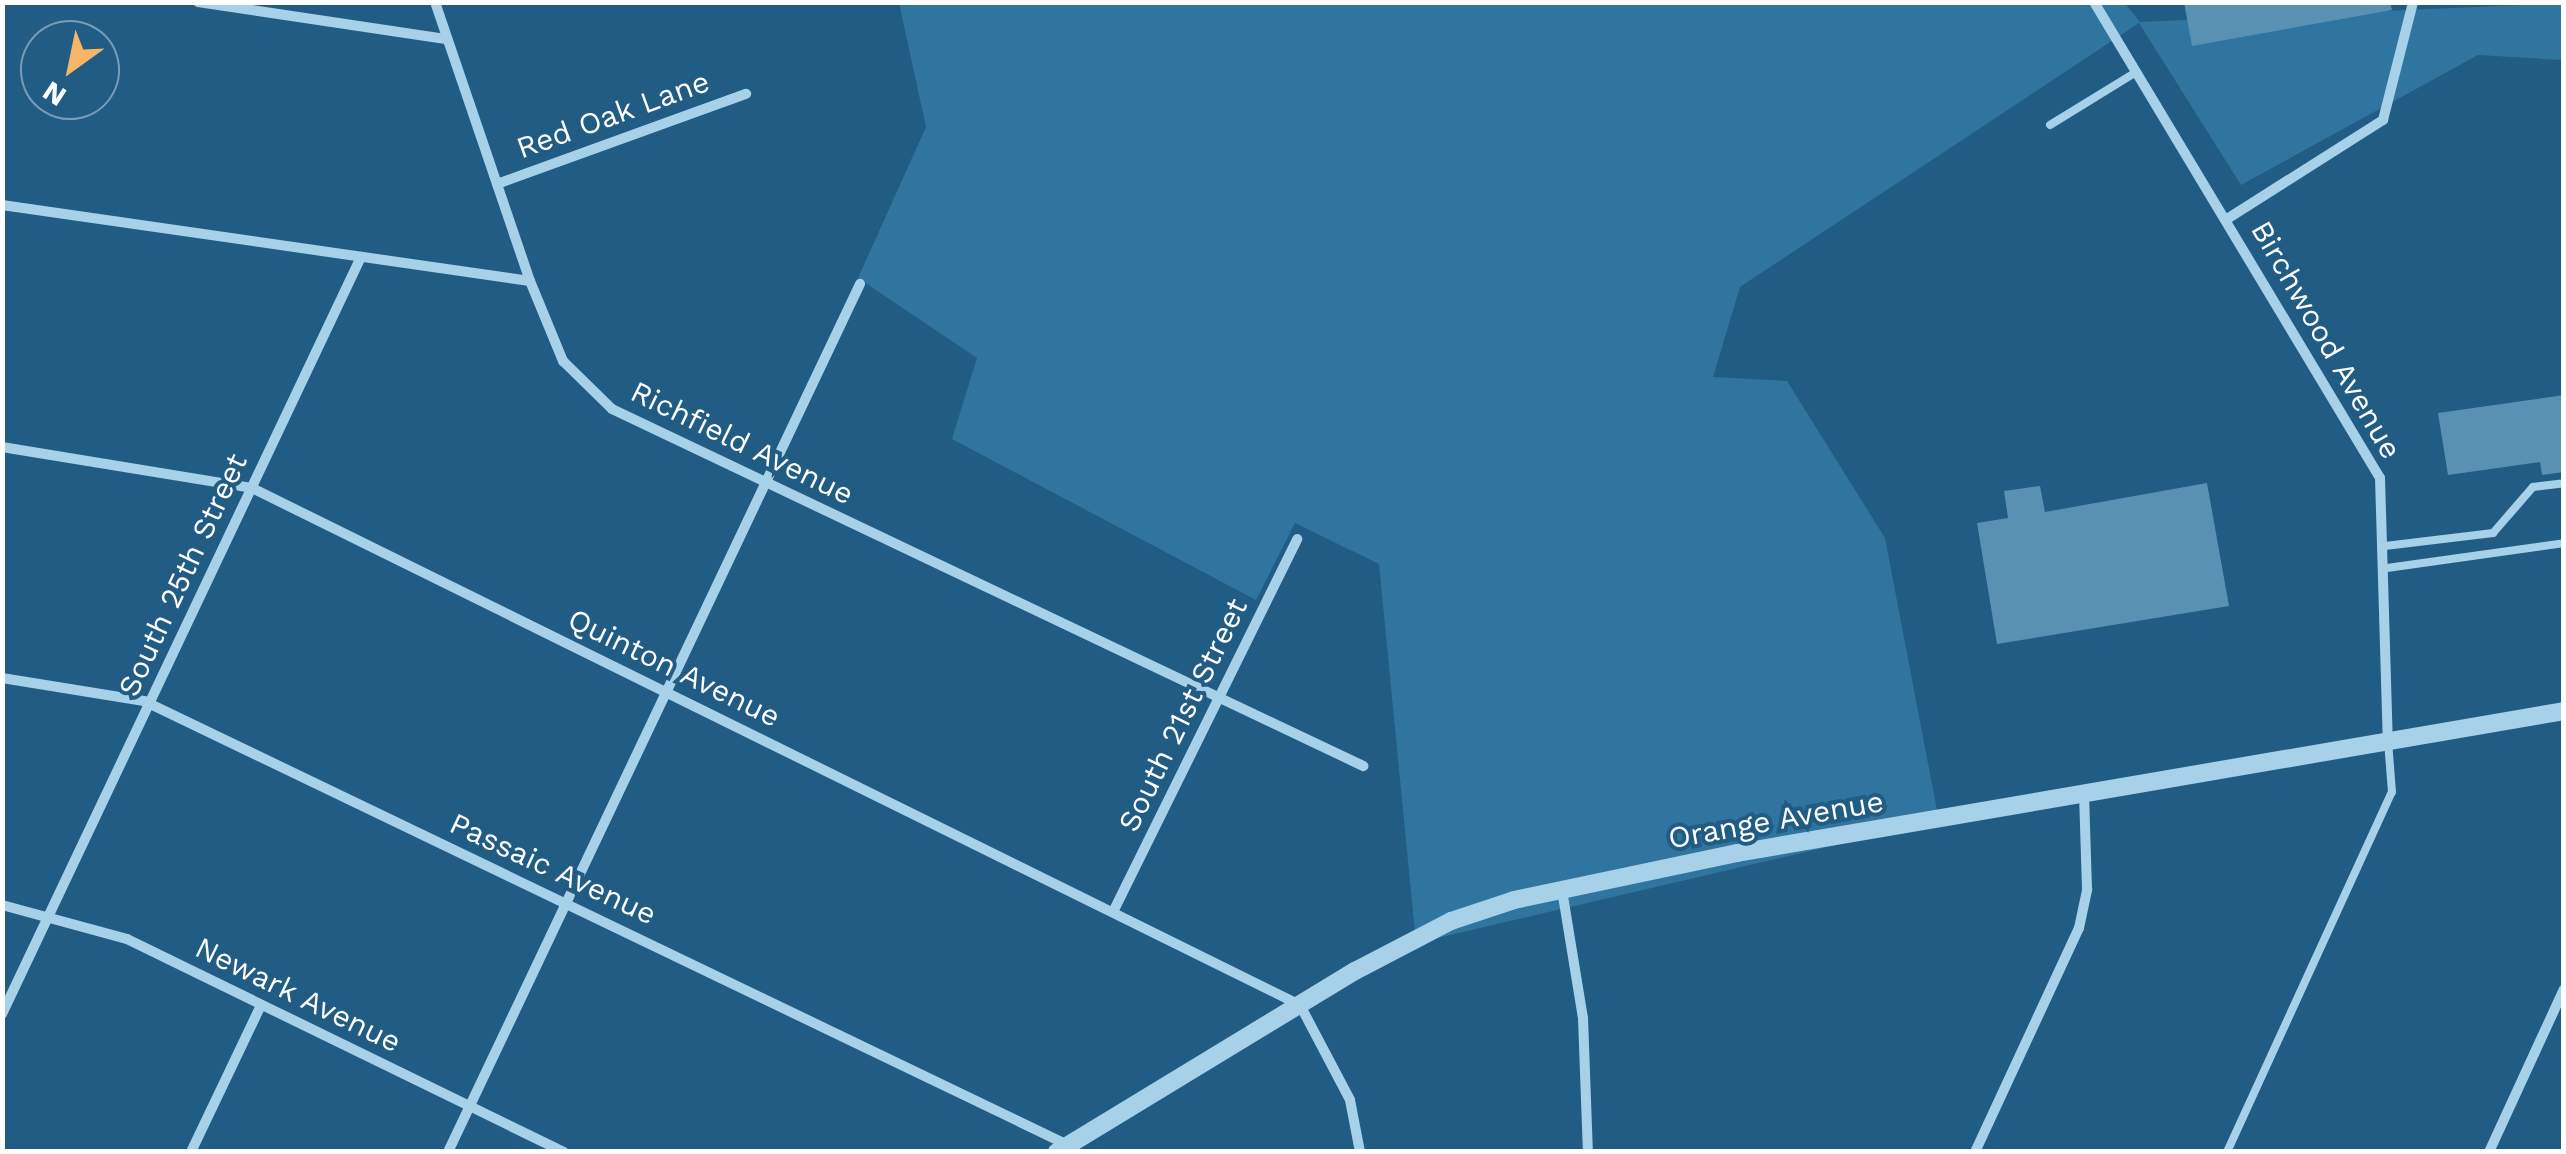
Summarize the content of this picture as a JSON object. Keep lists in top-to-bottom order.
{
  "streets": {
    "street": [
      "Red Oak Lane",
      "Birchwood Avenue",
      "Richfield Avenue",
      "South 25th Street",
      "Quinton Avenue",
      "South 21st Street",
      "Orange Avenue",
      "Passaic Avenue",
      "Newark Avenue"
    ]
  },
  "crossings": [
    ["Red Oak Lane", "Richfield Avenue"],
    ["Birchwood Avenue", "Orange Avenue"],
    ["Richfield Avenue", "South 21st Street"],
    ["South 25th Street", "Quinton Avenue"],
    ["South 25th Street", "Passaic Avenue"],
    ["South 25th Street", "Newark Avenue"],
    ["Quinton Avenue", "South 21st Street"],
    ["Quinton Avenue", "Orange Avenue"],
    ["Orange Avenue", "Passaic Avenue"]
  ],
  "north": "bottom left"
}
